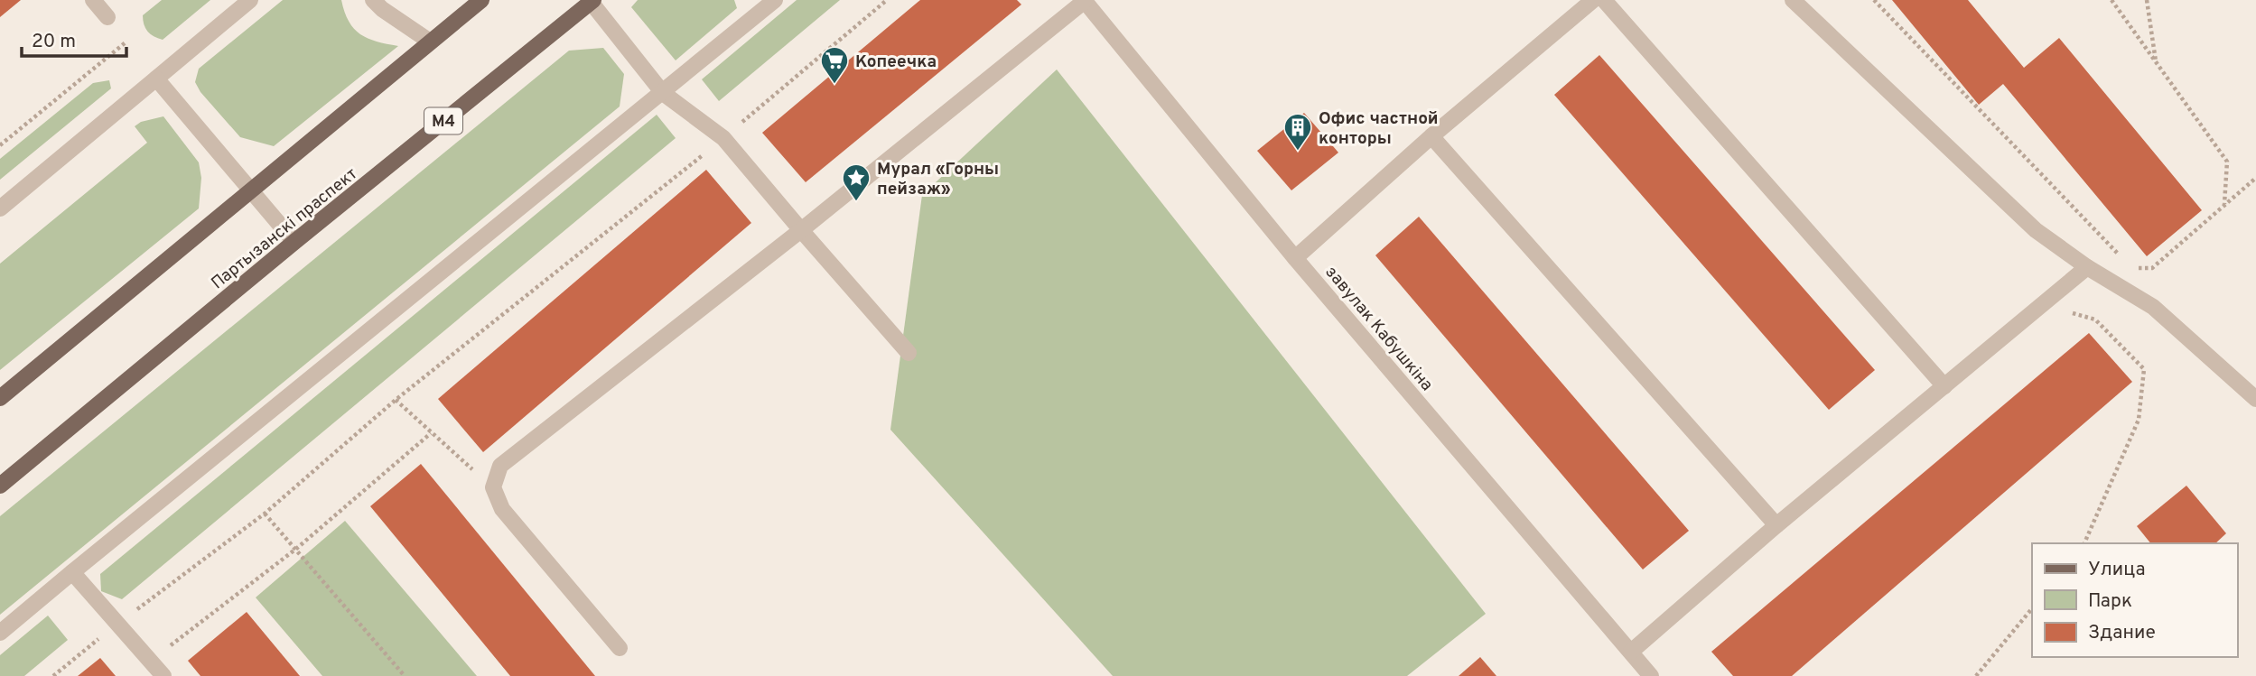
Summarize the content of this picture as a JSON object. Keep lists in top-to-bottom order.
{
  "streets": {
    "main road": ["М4", "Партызанскі праспект"],
    "street": ["завулак Кабушкіна"]
  },
  "places": {
    "supermarket": ["Копеечка"],
    "building": ["Офис частной конторы"],
    "place": ["Мурал «Горны пейзаж»"]
  },
  "legend": ["Улица", "Парк", "Здание"],
  "scale_bar": "20 m"
}
